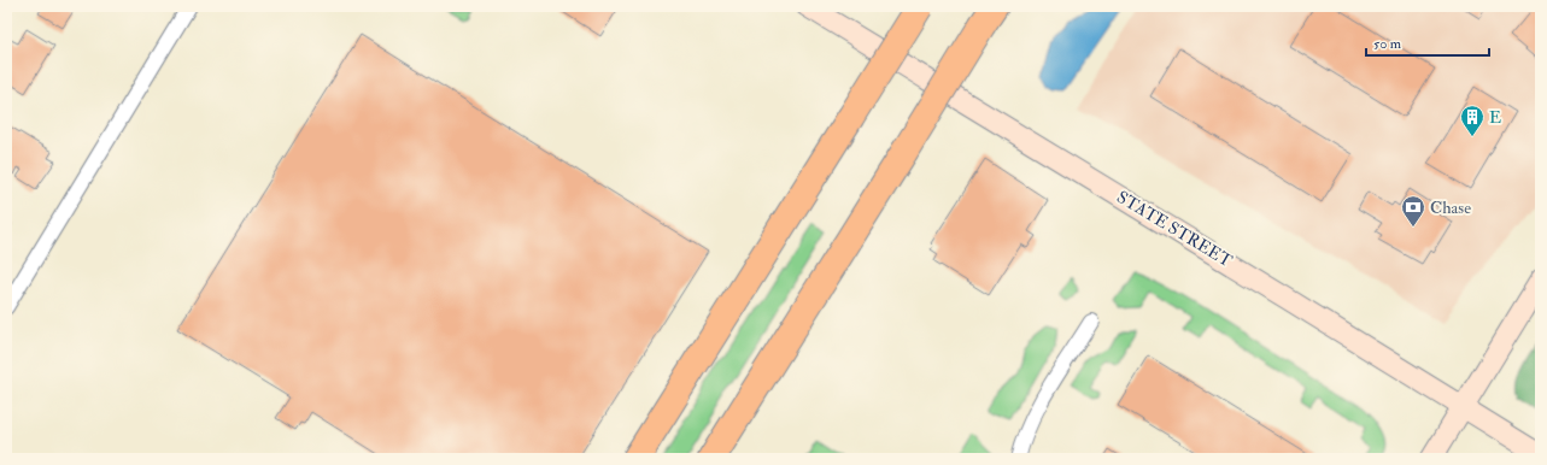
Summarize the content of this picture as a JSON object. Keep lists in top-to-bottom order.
{
  "streets": {
    "main road": ["STATE STREET"]
  },
  "places": {
    "building": ["E"],
    "bank": ["Chase"]
  },
  "scale_bar": "50 m"
}
